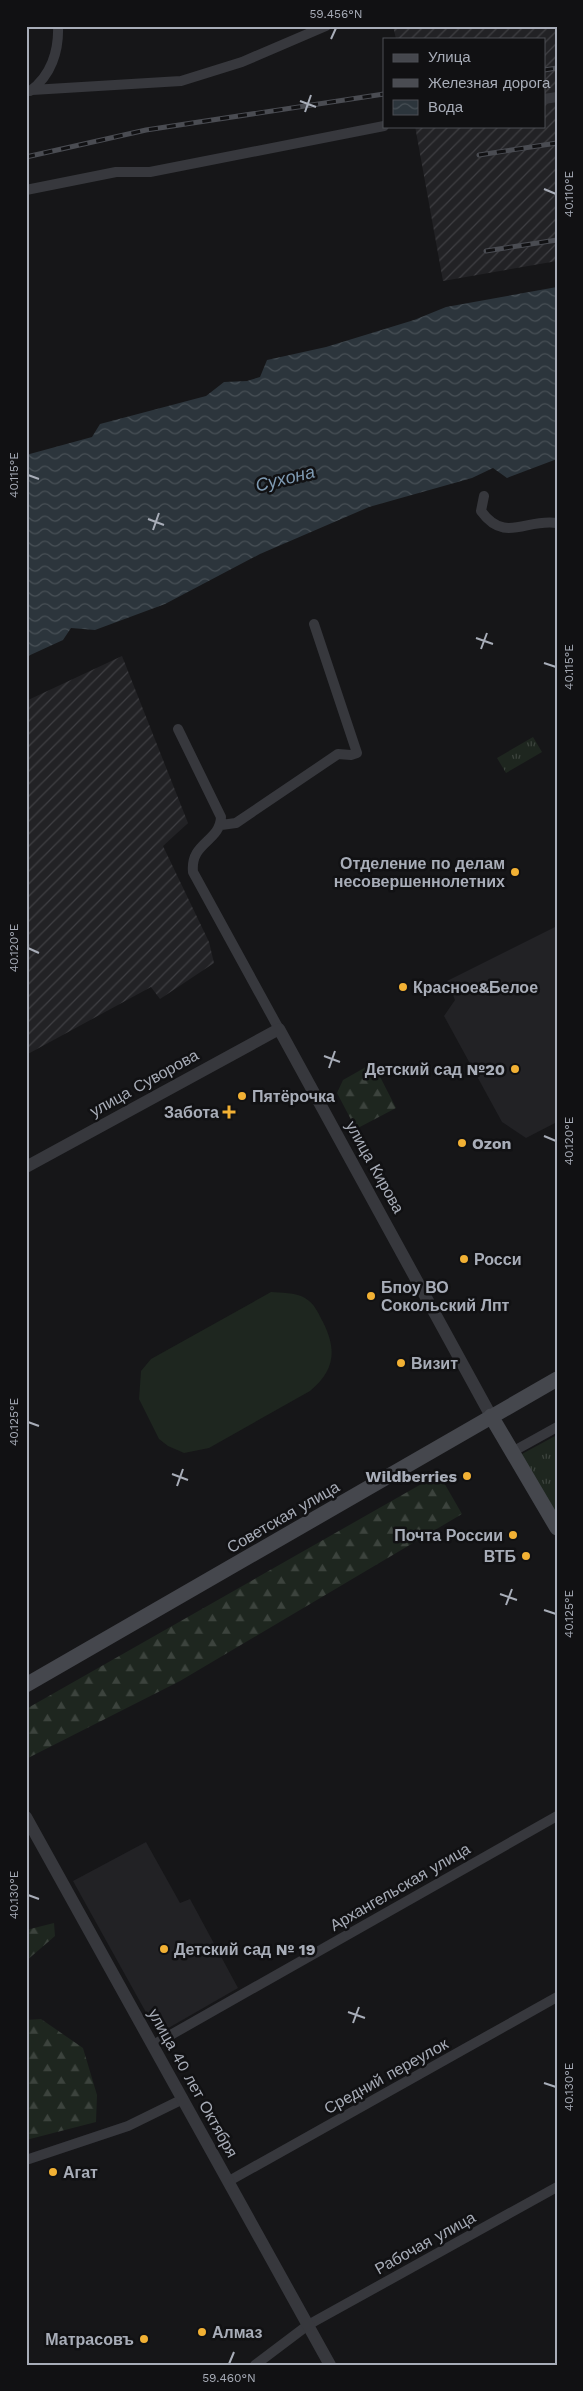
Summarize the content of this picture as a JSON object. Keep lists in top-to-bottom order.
{
  "streets": {
    "main road": ["улица Кирова", "Советская улица"],
    "street": [
      "улица Суворова",
      "Архангельская улица",
      "Средний переулок",
      "улица 40 лет Октября",
      "Рабочая улица"
    ]
  },
  "crossings": [
    ["улица Суворова", "улица Кирова"],
    ["улица Кирова", "Советская улица"],
    ["Архангельская улица", "улица 40 лет Октября"],
    ["Средний переулок", "улица 40 лет Октября"],
    ["улица 40 лет Октября", "Рабочая улица"]
  ],
  "water": ["Сухона"],
  "places": {
    "other": [
      "Отделение по делам несовершеннолетних",
      "Красное&Белое",
      "Детский сад №20",
      "Пятёрочка",
      "Ozon",
      "Росси",
      "Бпоу ВО Сокольский Лпт",
      "Визит",
      "Wildberries",
      "Почта России",
      "ВТБ",
      "Детский сад № 19",
      "Агат",
      "Алмаз",
      "Матрасовъ"
    ],
    "health": ["Забота"]
  },
  "legend": ["Улица", "Железная дорога", "Вода"],
  "coordinates": [
    "59.456°N",
    "40.110°E",
    "40.115°E",
    "40.120°E",
    "40.125°E",
    "40.130°E",
    "59.460°N"
  ]
}
